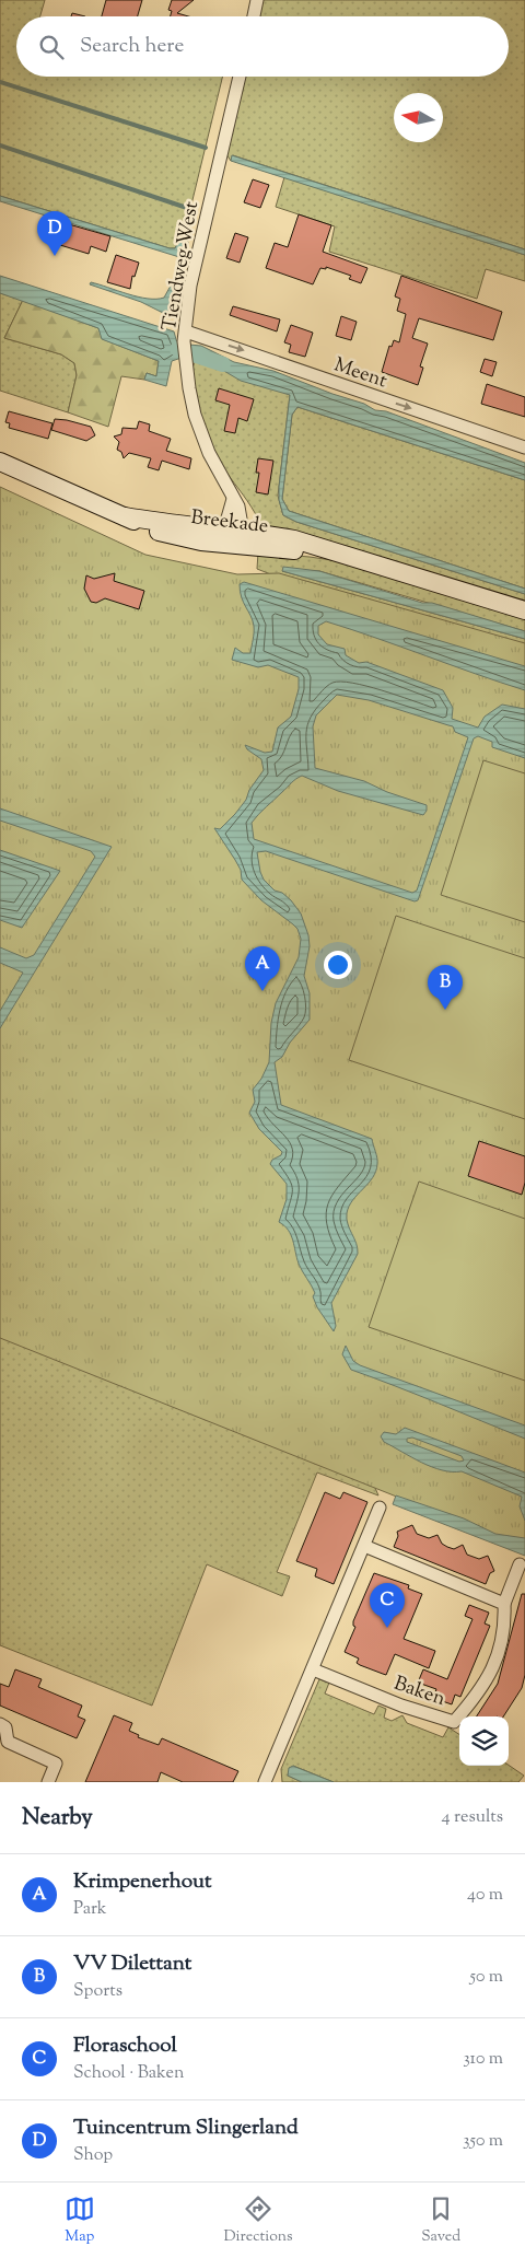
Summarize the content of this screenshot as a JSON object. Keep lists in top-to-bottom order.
{
  "streets": {
    "main road": ["Breekade"],
    "street": ["Tiendweg-West", "Meent", "Baken"]
  },
  "crossings": [
    ["Tiendweg-West", "Meent"],
    ["Tiendweg-West", "Breekade"]
  ],
  "one_way": ["Meent"],
  "north": "left",
  "page": {
    "search": "Search here",
    "pins": [
      "D",
      "A",
      "B",
      "C"
    ],
    "heading": ["Nearby", "4 results"],
    "list": [
      {
        "mark": "A",
        "name": "Krimpenerhout",
        "note": "Park",
        "value": "40 m"
      },
      {
        "mark": "B",
        "name": "VV Dilettant",
        "note": "Sports",
        "value": "50 m"
      },
      {
        "mark": "C",
        "name": "Floraschool",
        "note": "School · Baken",
        "value": "310 m"
      },
      {
        "mark": "D",
        "name": "Tuincentrum Slingerland",
        "note": "Shop",
        "value": "350 m"
      }
    ],
    "nav": ["Map", "Directions", "Saved"]
  }
}
